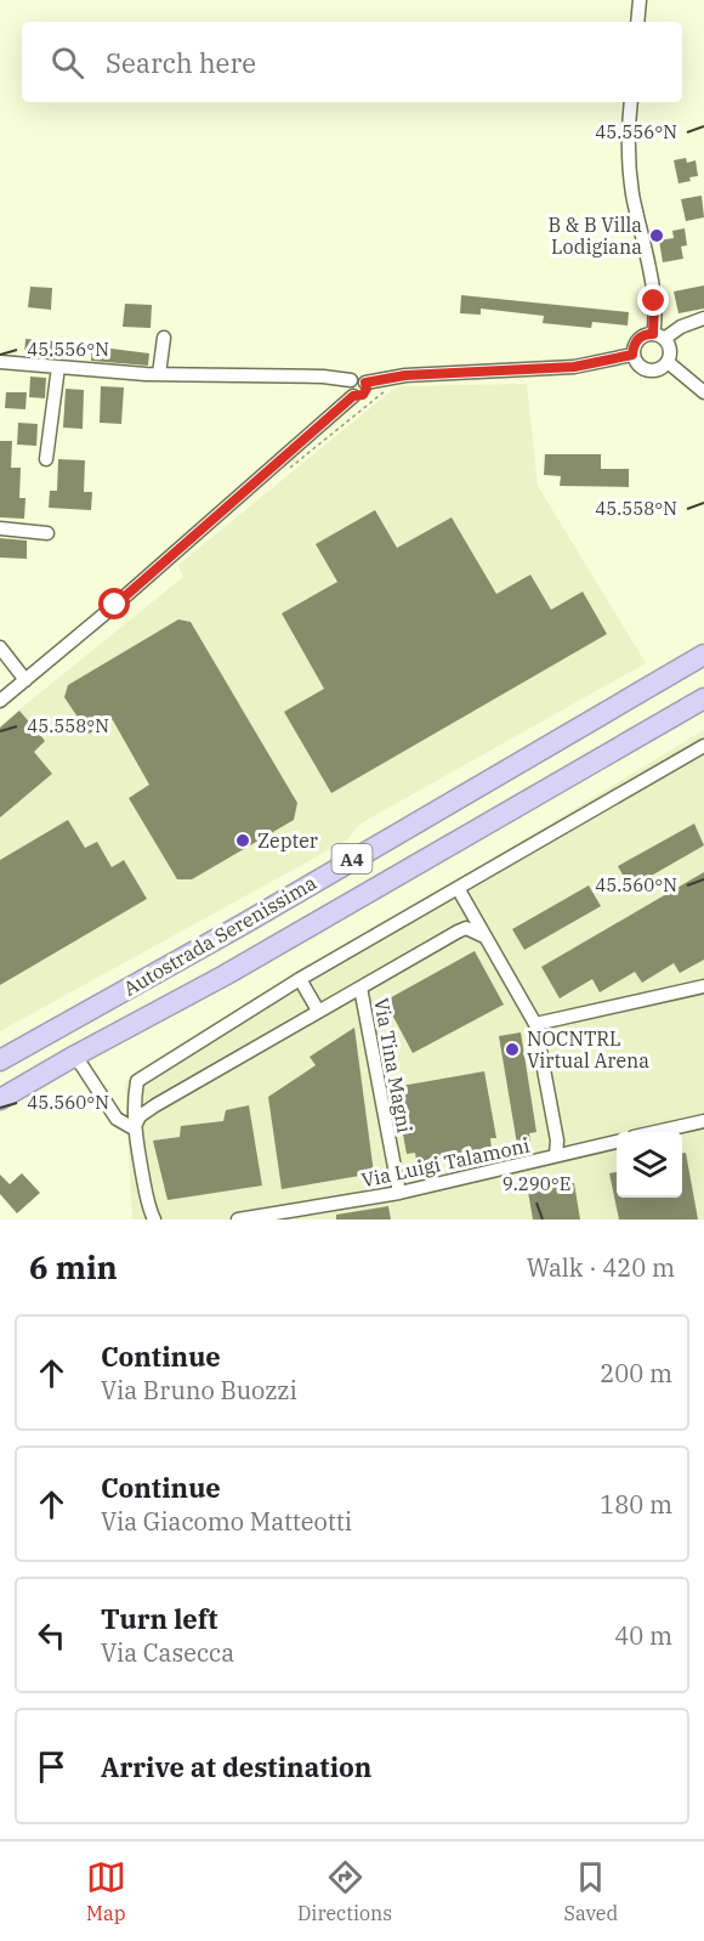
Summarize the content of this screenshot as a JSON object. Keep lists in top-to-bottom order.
{
  "streets": {
    "highway": ["A4", "Autostrada Serenissima"],
    "street": ["Via Tina Magni", "Via Luigi Talamoni"]
  },
  "crossings": [
    ["Via Tina Magni", "Via Luigi Talamoni"]
  ],
  "places": ["B & B Villa Lodigiana", "Zepter", "NOCNTRL Virtual Arena"],
  "page": {
    "search": "Search here",
    "heading": ["6 min", "Walk · 420 m"],
    "list": [
      ["Continue", "Via Bruno Buozzi", "200 m"],
      ["Continue", "Via Giacomo Matteotti", "180 m"],
      ["Turn left", "Via Casecca", "40 m"],
      "Arrive at destination"
    ],
    "nav": ["Map", "Directions", "Saved"]
  },
  "coordinates": [
    "45.556°N",
    "45.558°N",
    "45.560°N",
    "9.290°E"
  ]
}
